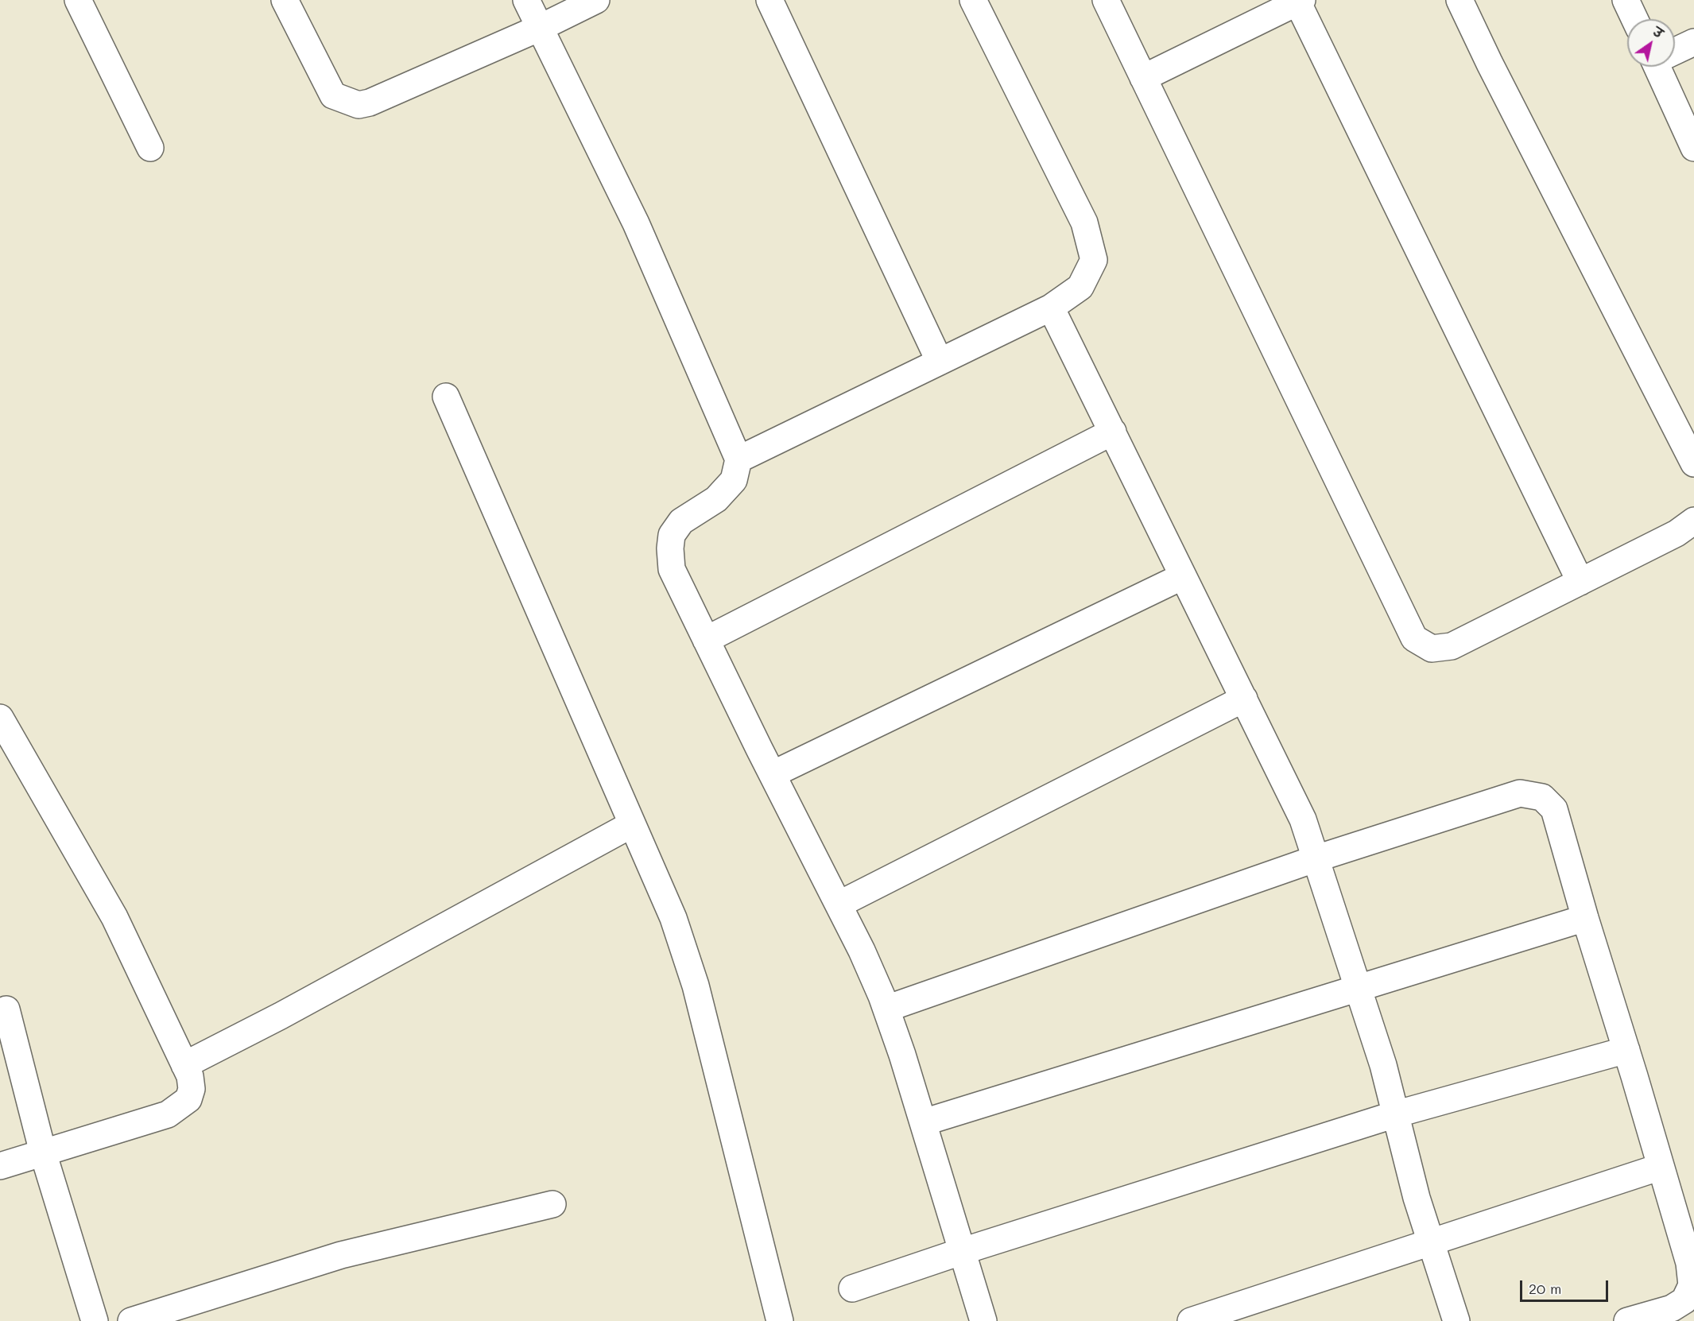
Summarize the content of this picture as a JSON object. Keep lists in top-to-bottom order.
{
  "scale_bar": "20 m",
  "north": "top right"
}
